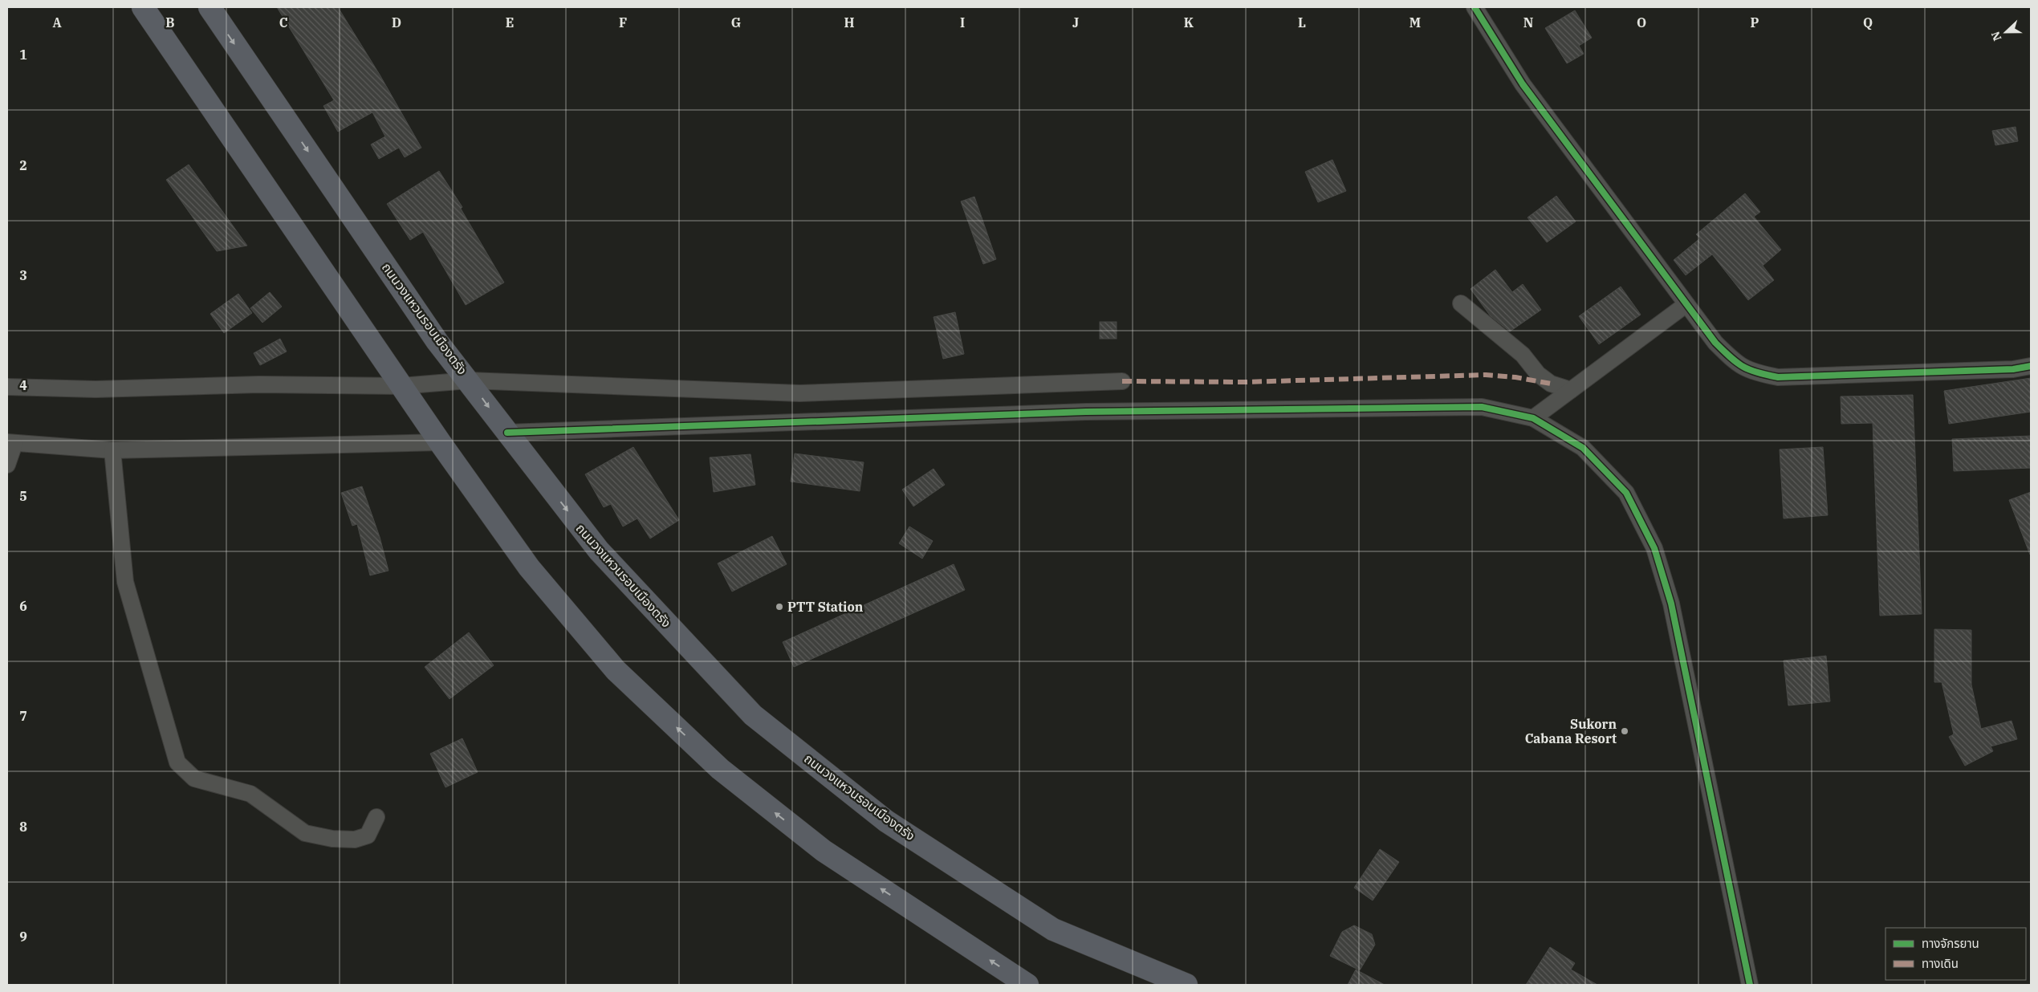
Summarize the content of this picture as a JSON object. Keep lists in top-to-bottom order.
{
  "streets": {
    "highway": ["ถนนวงแหวนรอบเมืองตรัง"]
  },
  "places": ["PTT Station", "Sukorn Cabana Resort"],
  "legend": ["ทางจักรยาน", "ทางเดิน"],
  "north": "left",
  "grid": {
    "columns": [
      "A",
      "B",
      "C",
      "D",
      "E",
      "F",
      "G",
      "H",
      "I",
      "J",
      "K",
      "L",
      "M",
      "N",
      "O",
      "P",
      "Q"
    ],
    "rows": [
      "1",
      "2",
      "3",
      "4",
      "5",
      "6",
      "7",
      "8",
      "9"
    ]
  }
}
